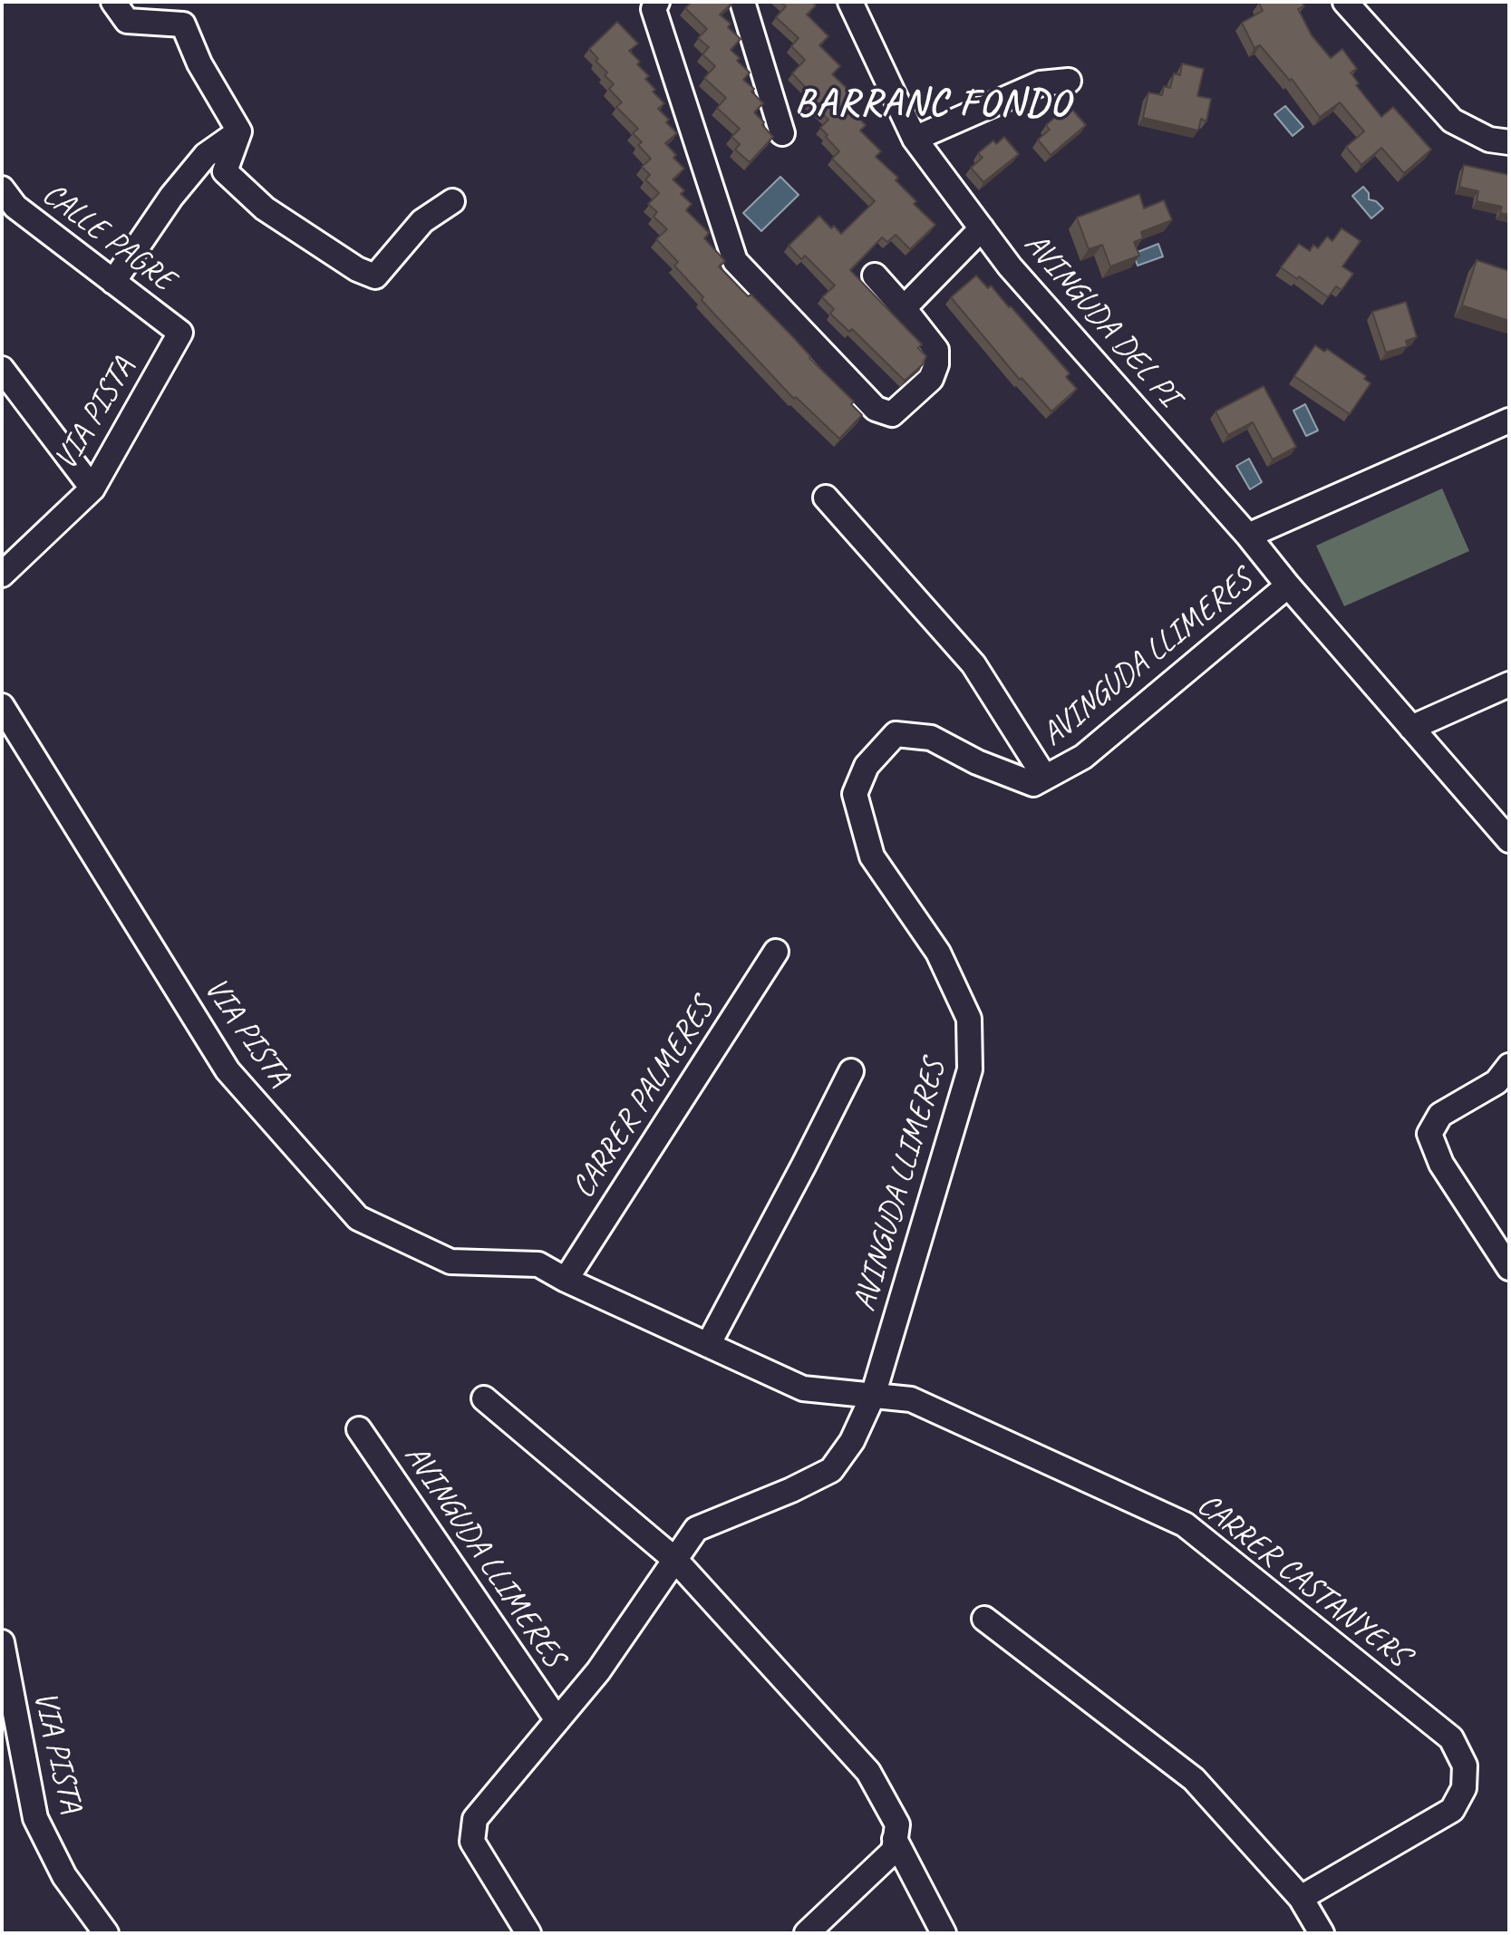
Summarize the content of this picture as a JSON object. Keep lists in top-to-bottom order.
{
  "streets": {
    "street": [
      "CALLE PAGRE",
      "AVINGUDA DEL PI",
      "VIA PISTA",
      "AVINGUDA LLIMERES",
      "CARRER PALMERES",
      "CARRER CASTANYERS"
    ]
  },
  "crossings": [
    ["CALLE PAGRE", "VIA PISTA"],
    ["AVINGUDA DEL PI", "AVINGUDA LLIMERES"],
    ["VIA PISTA", "CARRER PALMERES"],
    ["AVINGUDA LLIMERES", "CARRER CASTANYERS"]
  ],
  "districts": ["BARRANC FONDO"]
}
